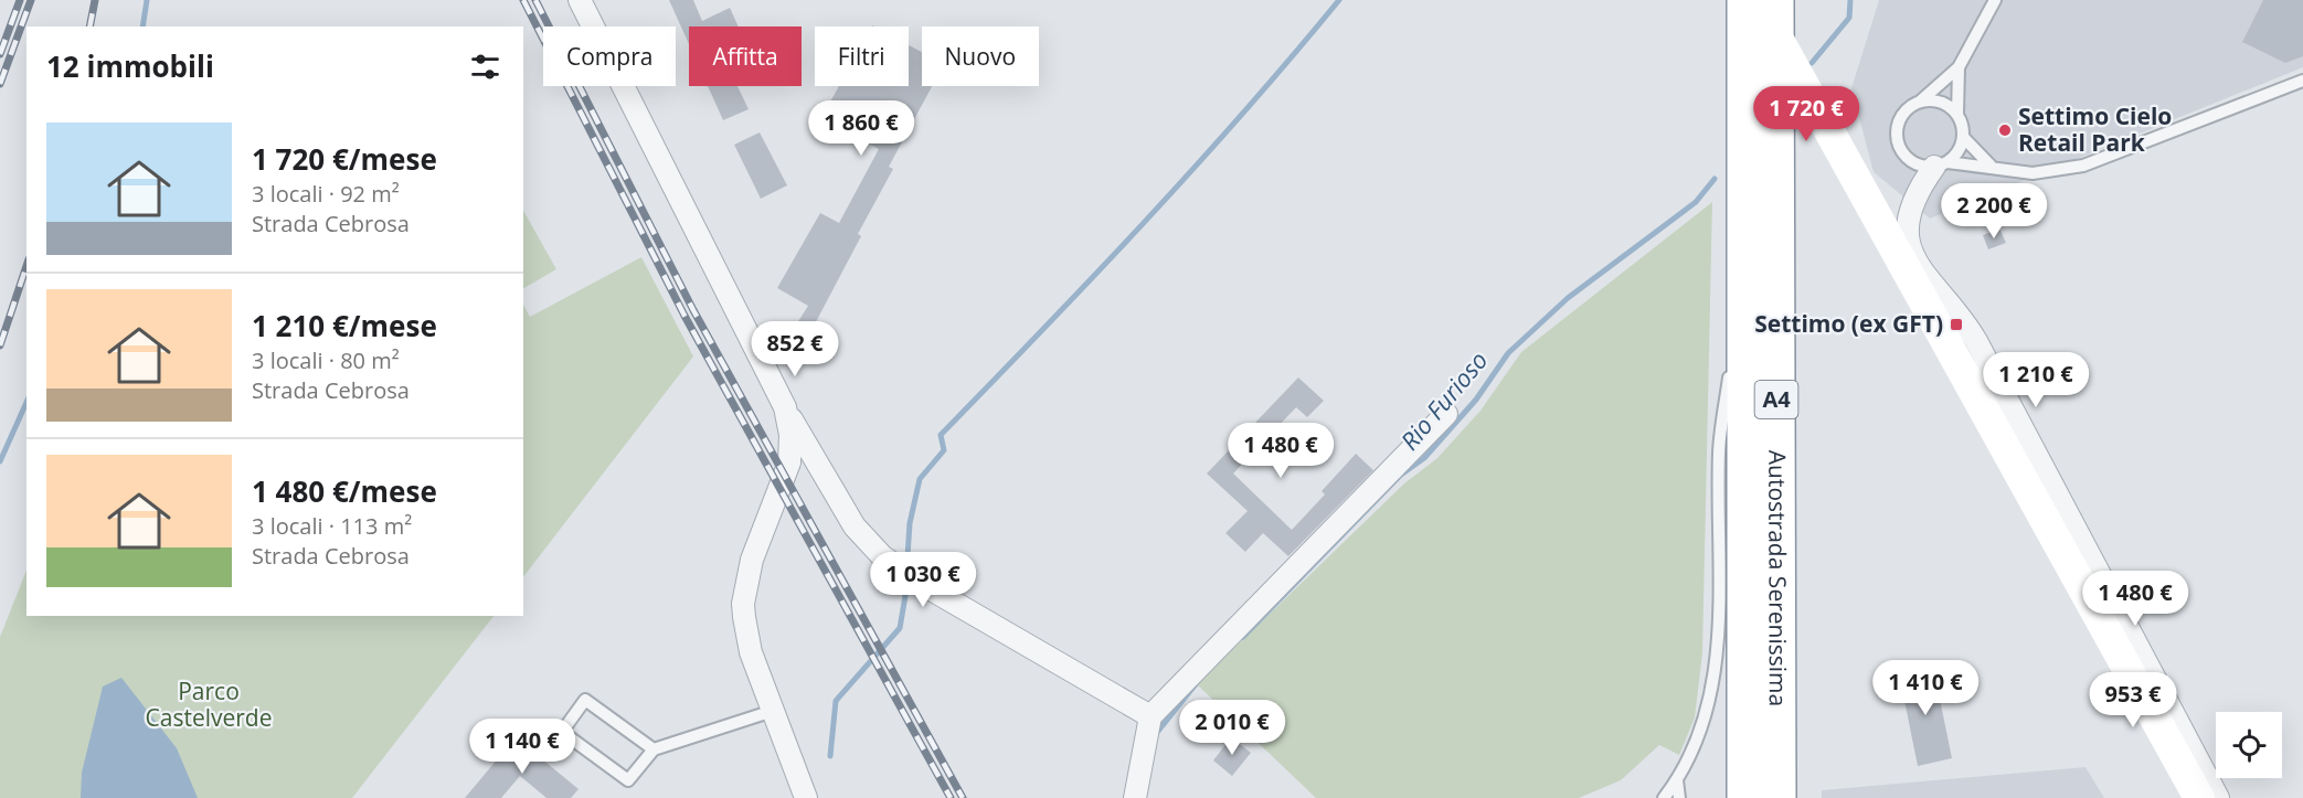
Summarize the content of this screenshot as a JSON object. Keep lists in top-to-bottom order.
{
  "streets": {
    "highway": ["A4", "Autostrada Serenissima"]
  },
  "water": ["Rio Furioso"],
  "parks": ["Parco Castelverde"],
  "places": {
    "other": ["Settimo Cielo Retail Park"],
    "transit": ["Settimo (ex GFT)"]
  },
  "page": {
    "chip": [
      "Compra",
      "Affitta",
      "Filtri",
      "Nuovo"
    ],
    "heading": "12 immobili",
    "price": [
      "1 720 €",
      "1 860 €",
      "2 200 €",
      "852 €",
      "1 210 €",
      "1 480 €",
      "1 030 €",
      "1 480 €",
      "1 410 €",
      "953 €",
      "2 010 €",
      "1 140 €"
    ],
    "list": [
      {
        "name": "1 720 €/mese",
        "note": "3 locali · 92 m² · Strada Cebrosa"
      },
      {
        "name": "1 210 €/mese",
        "note": "3 locali · 80 m² · Strada Cebrosa"
      },
      {
        "name": "1 480 €/mese",
        "note": "3 locali · 113 m² · Strada Cebrosa"
      }
    ]
  }
}
